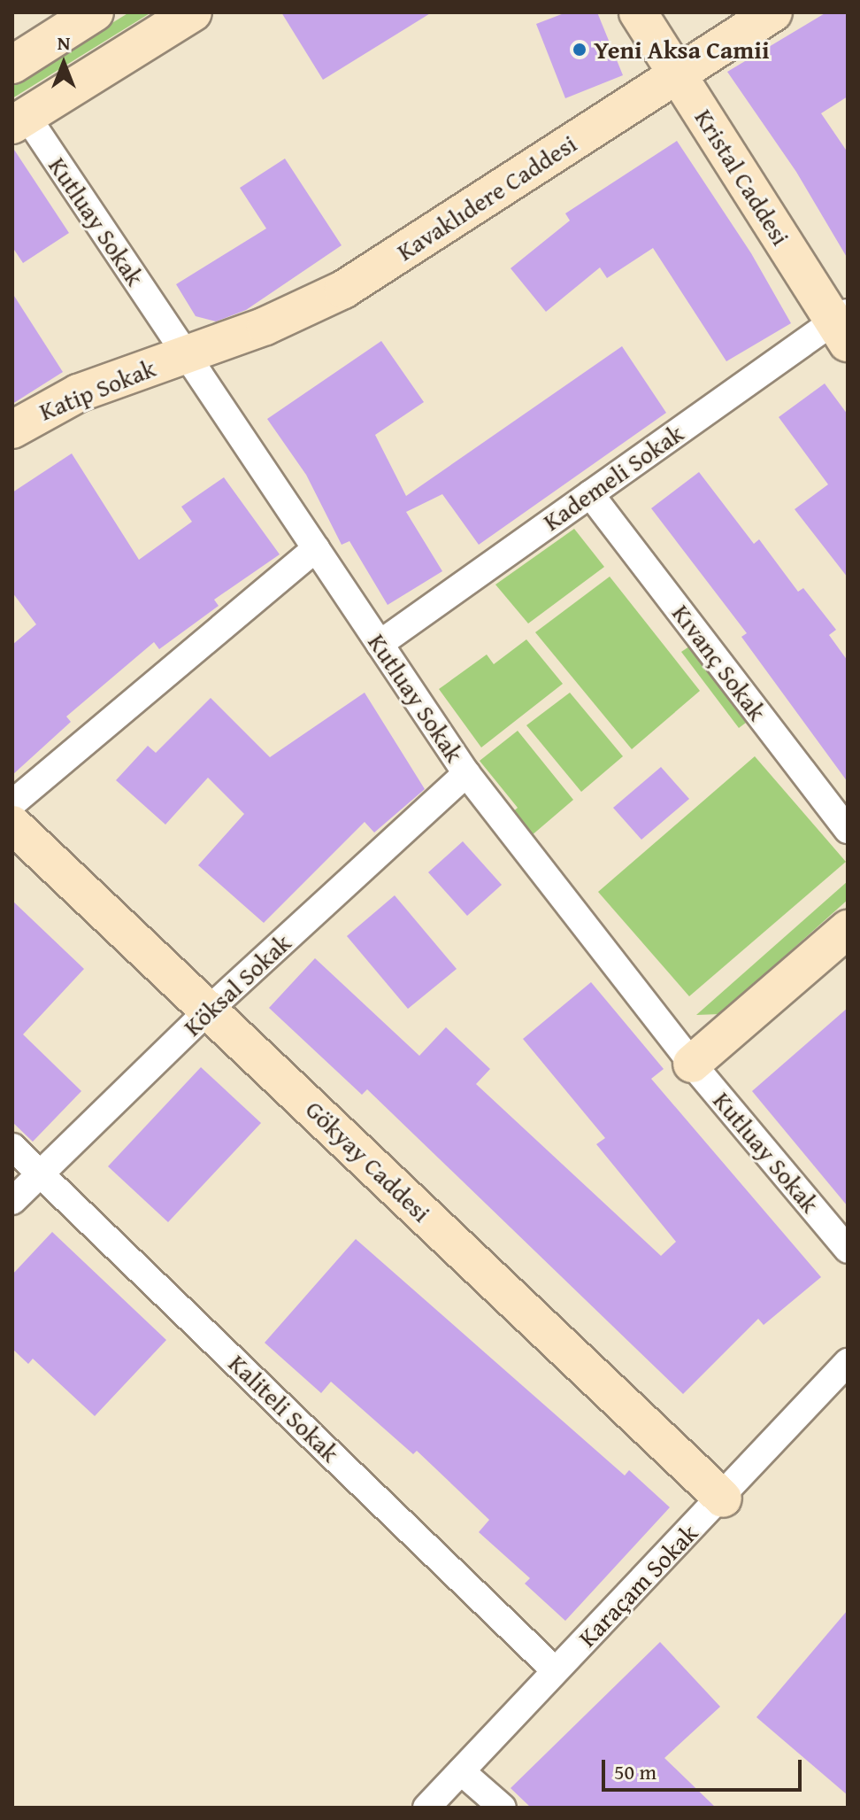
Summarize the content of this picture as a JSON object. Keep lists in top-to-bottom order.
{
  "streets": {
    "street": [
      "Kristal Caddesi",
      "Kavaklıdere Caddesi",
      "Kutluay Sokak",
      "Katip Sokak",
      "Kademeli Sokak",
      "Kıvanç Sokak",
      "Köksal Sokak",
      "Gökyay Caddesi",
      "Kaliteli Sokak",
      "Karaçam Sokak"
    ]
  },
  "crossings": [
    ["Kristal Caddesi", "Kavaklıdere Caddesi"],
    ["Kristal Caddesi", "Kademeli Sokak"],
    ["Kavaklıdere Caddesi", "Kutluay Sokak"],
    ["Kavaklıdere Caddesi", "Katip Sokak"],
    ["Kutluay Sokak", "Katip Sokak"],
    ["Kutluay Sokak", "Kademeli Sokak"],
    ["Kutluay Sokak", "Köksal Sokak"],
    ["Kademeli Sokak", "Kıvanç Sokak"],
    ["Köksal Sokak", "Gökyay Caddesi"],
    ["Köksal Sokak", "Kaliteli Sokak"],
    ["Gökyay Caddesi", "Karaçam Sokak"],
    ["Kaliteli Sokak", "Karaçam Sokak"]
  ],
  "places": ["Yeni Aksa Camii"],
  "scale_bar": "50 m",
  "north": "top"
}
